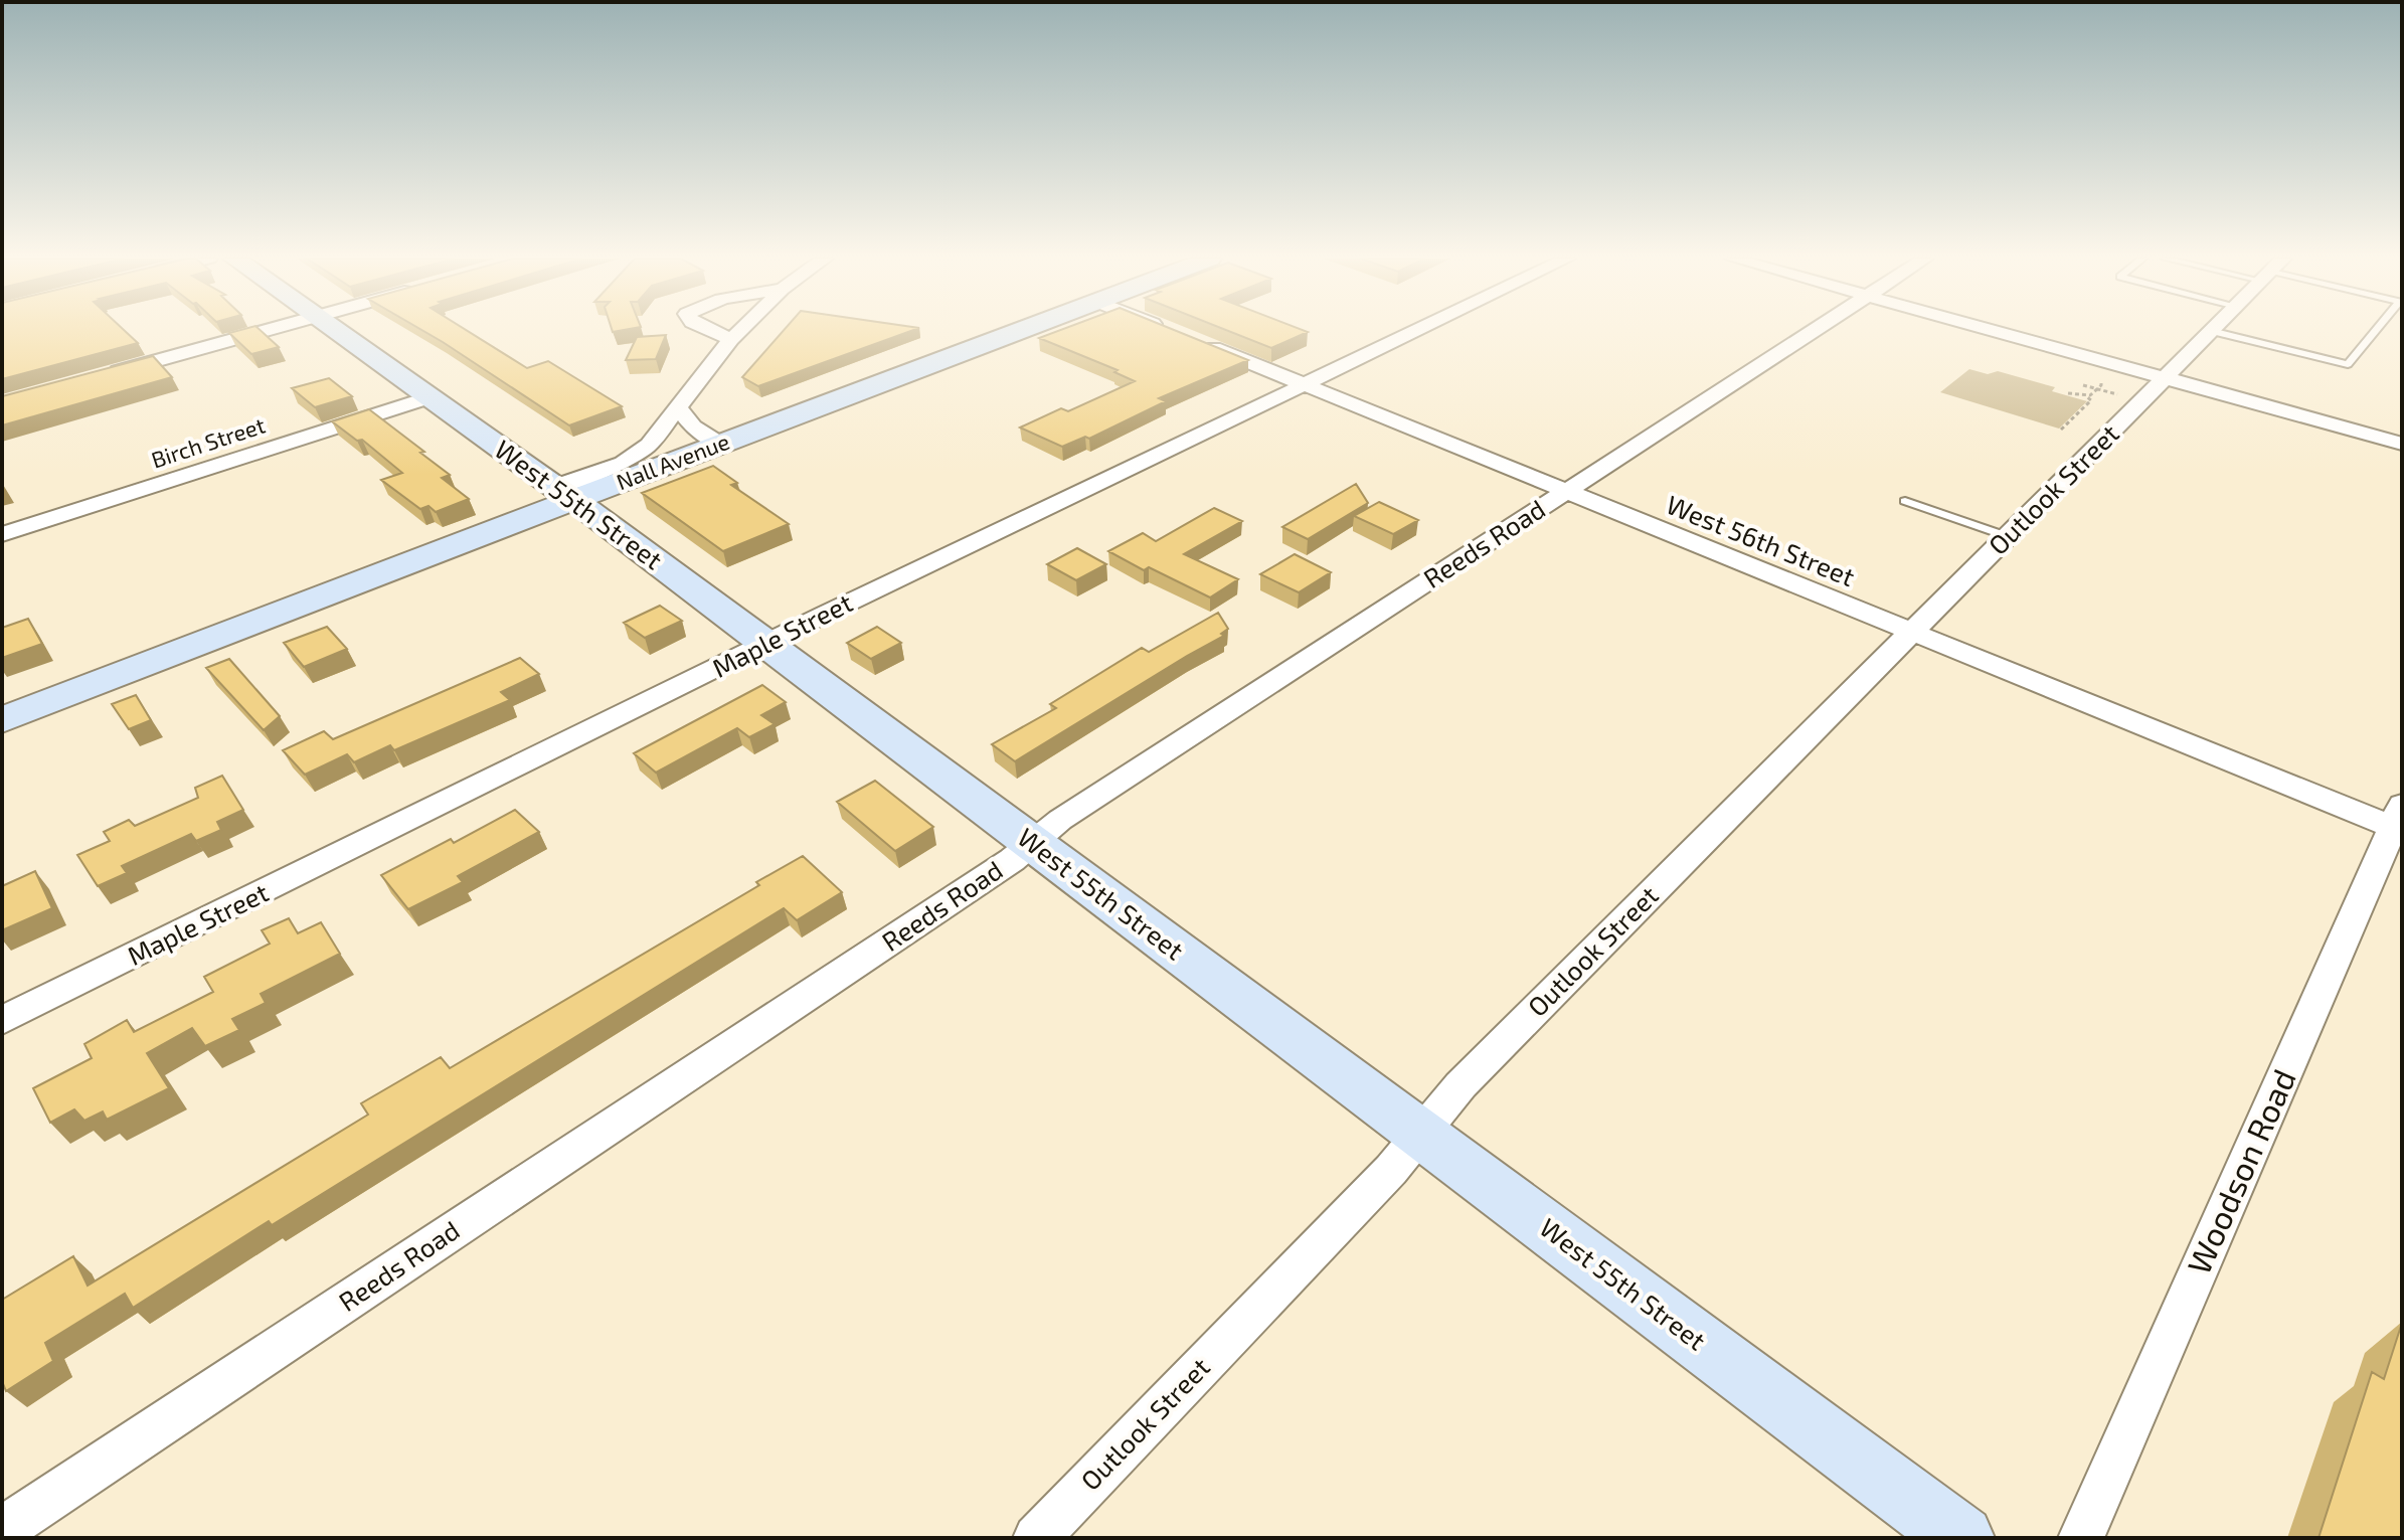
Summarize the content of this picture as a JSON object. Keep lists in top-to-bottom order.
{
  "streets": {
    "street": [
      "Birch Street",
      "Nall Avenue",
      "Outlook Street",
      "West 55th Street",
      "West 56th Street",
      "Reeds Road",
      "Maple Street",
      "Woodson Road"
    ]
  },
  "crossings": [
    ["Birch Street", "West 55th Street"],
    ["Nall Avenue", "West 55th Street"],
    ["Outlook Street", "West 55th Street"],
    ["Outlook Street", "West 56th Street"],
    ["West 55th Street", "Reeds Road"],
    ["West 55th Street", "Maple Street"],
    ["West 56th Street", "Reeds Road"],
    ["West 56th Street", "Maple Street"],
    ["West 56th Street", "Woodson Road"]
  ]
}
